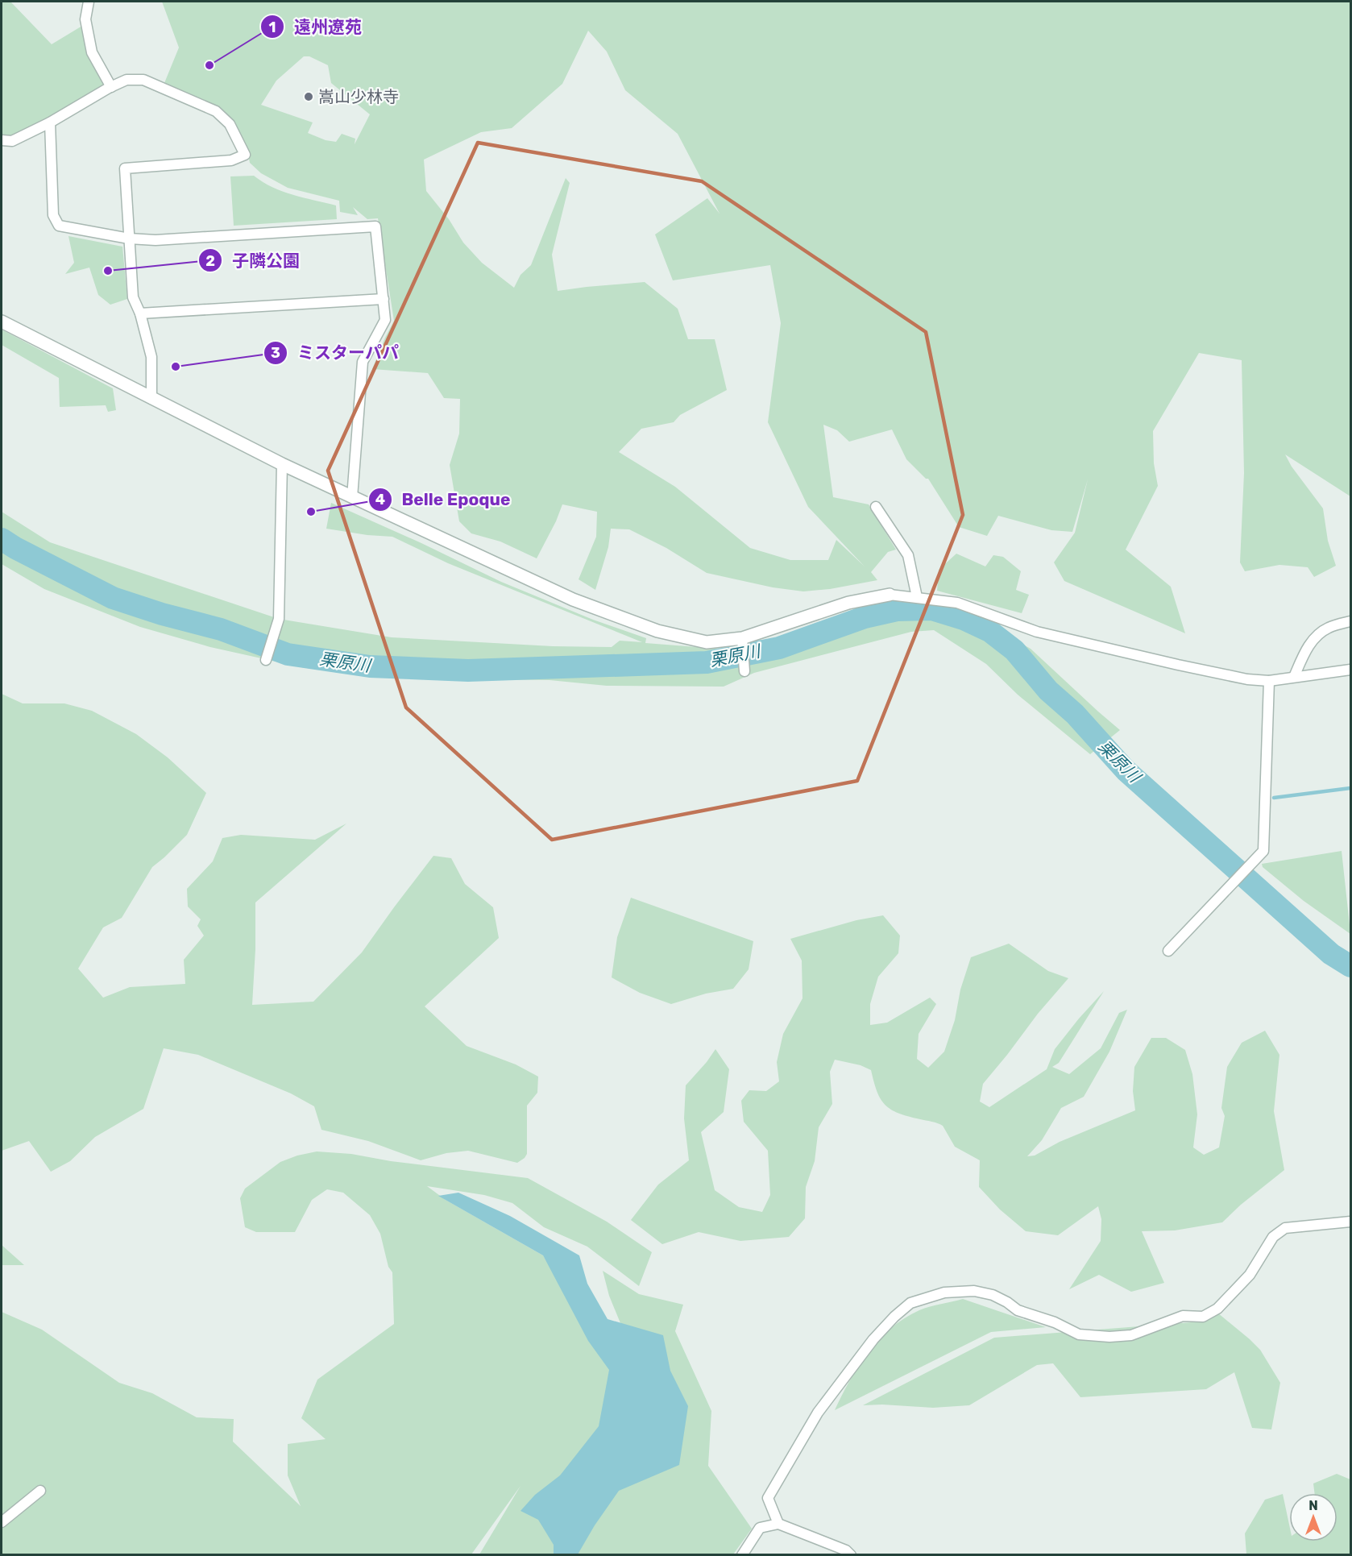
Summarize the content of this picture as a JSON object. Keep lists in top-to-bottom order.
{
  "water": ["栗原川"],
  "places": [
    "遠州遼苑",
    "嵩山少林寺",
    "子隣公園",
    "ミスターパパ",
    "Belle Epoque"
  ],
  "north": "top"
}
